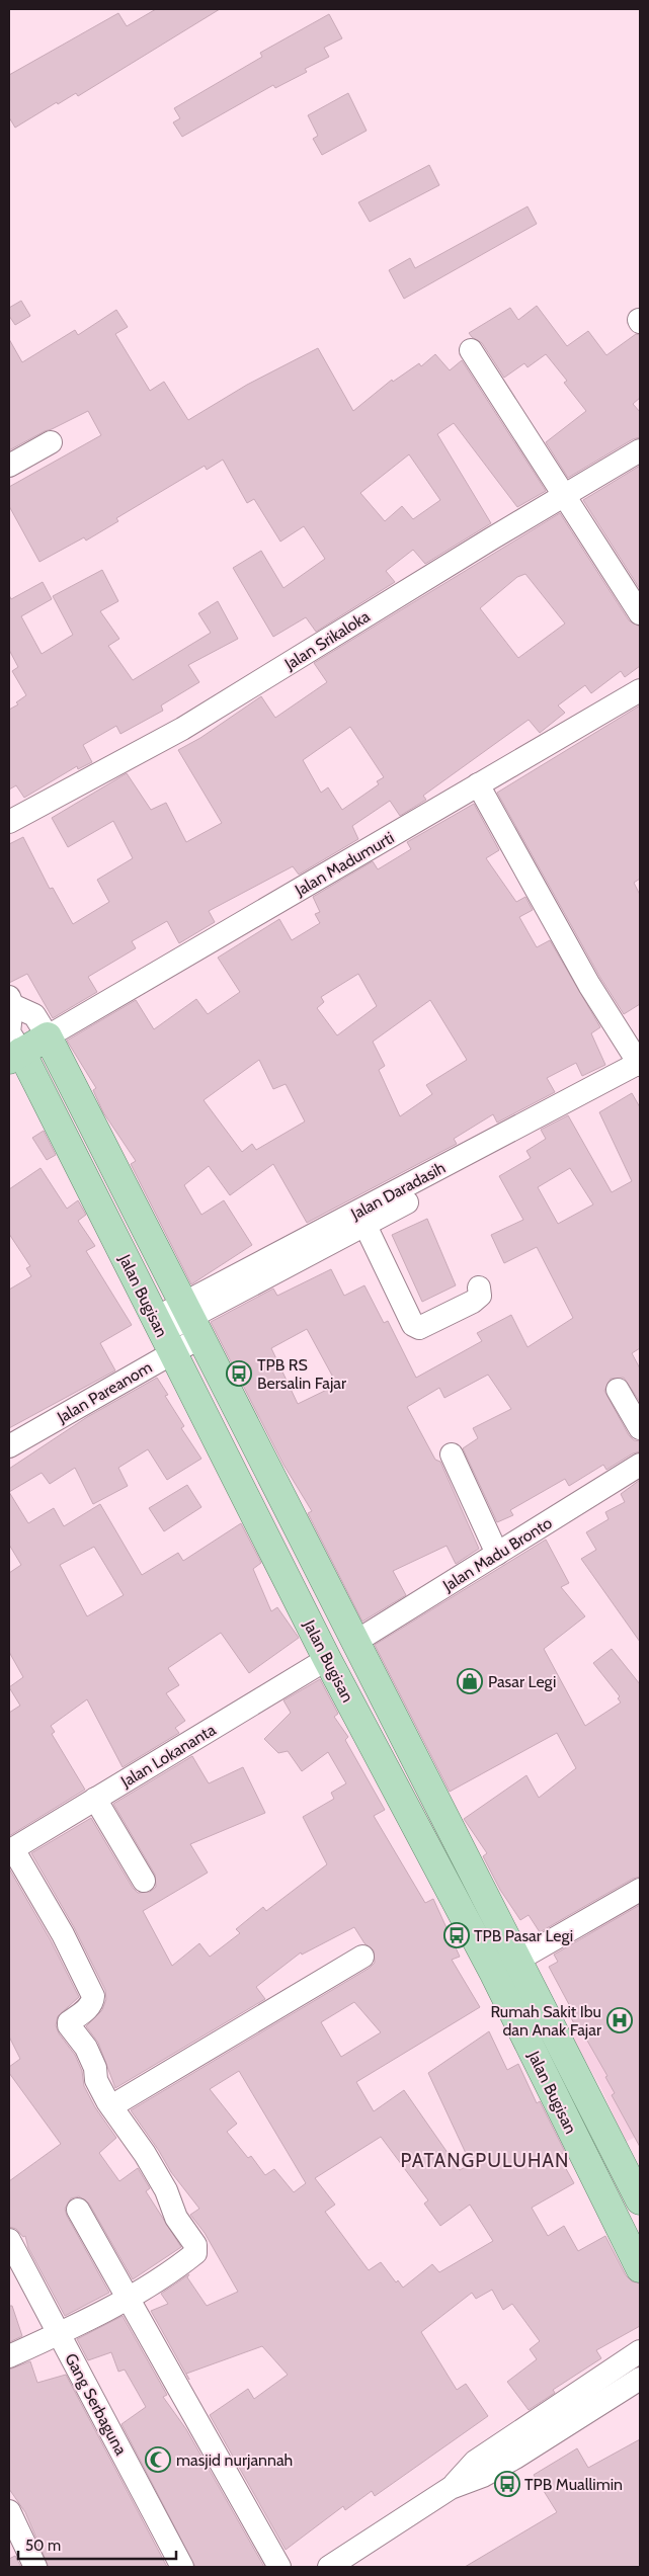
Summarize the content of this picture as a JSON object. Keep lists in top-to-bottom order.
{
  "streets": {
    "main road": ["Jalan Bugisan"],
    "street": [
      "Jalan Srikaloka",
      "Jalan Madumurti",
      "Jalan Daradasih",
      "Jalan Pareanom",
      "Jalan Madu Bronto",
      "Jalan Lokananta",
      "Gang Serbaguna"
    ]
  },
  "crossings": [
    ["Jalan Madumurti", "Jalan Bugisan"],
    ["Jalan Daradasih", "Jalan Bugisan"],
    ["Jalan Daradasih", "Jalan Pareanom"],
    ["Jalan Bugisan", "Jalan Pareanom"],
    ["Jalan Bugisan", "Jalan Madu Bronto"],
    ["Jalan Bugisan", "Jalan Lokananta"]
  ],
  "districts": ["PATANGPULUHAN"],
  "places": {
    "bus stop": ["TPB RS Bersalin Fajar", "TPB Pasar Legi", "TPB Muallimin"],
    "shop": ["Pasar Legi"],
    "hospital": ["Rumah Sakit Ibu dan Anak Fajar"],
    "mosque": ["masjid nurjannah"]
  },
  "scale_bar": "50 m"
}
